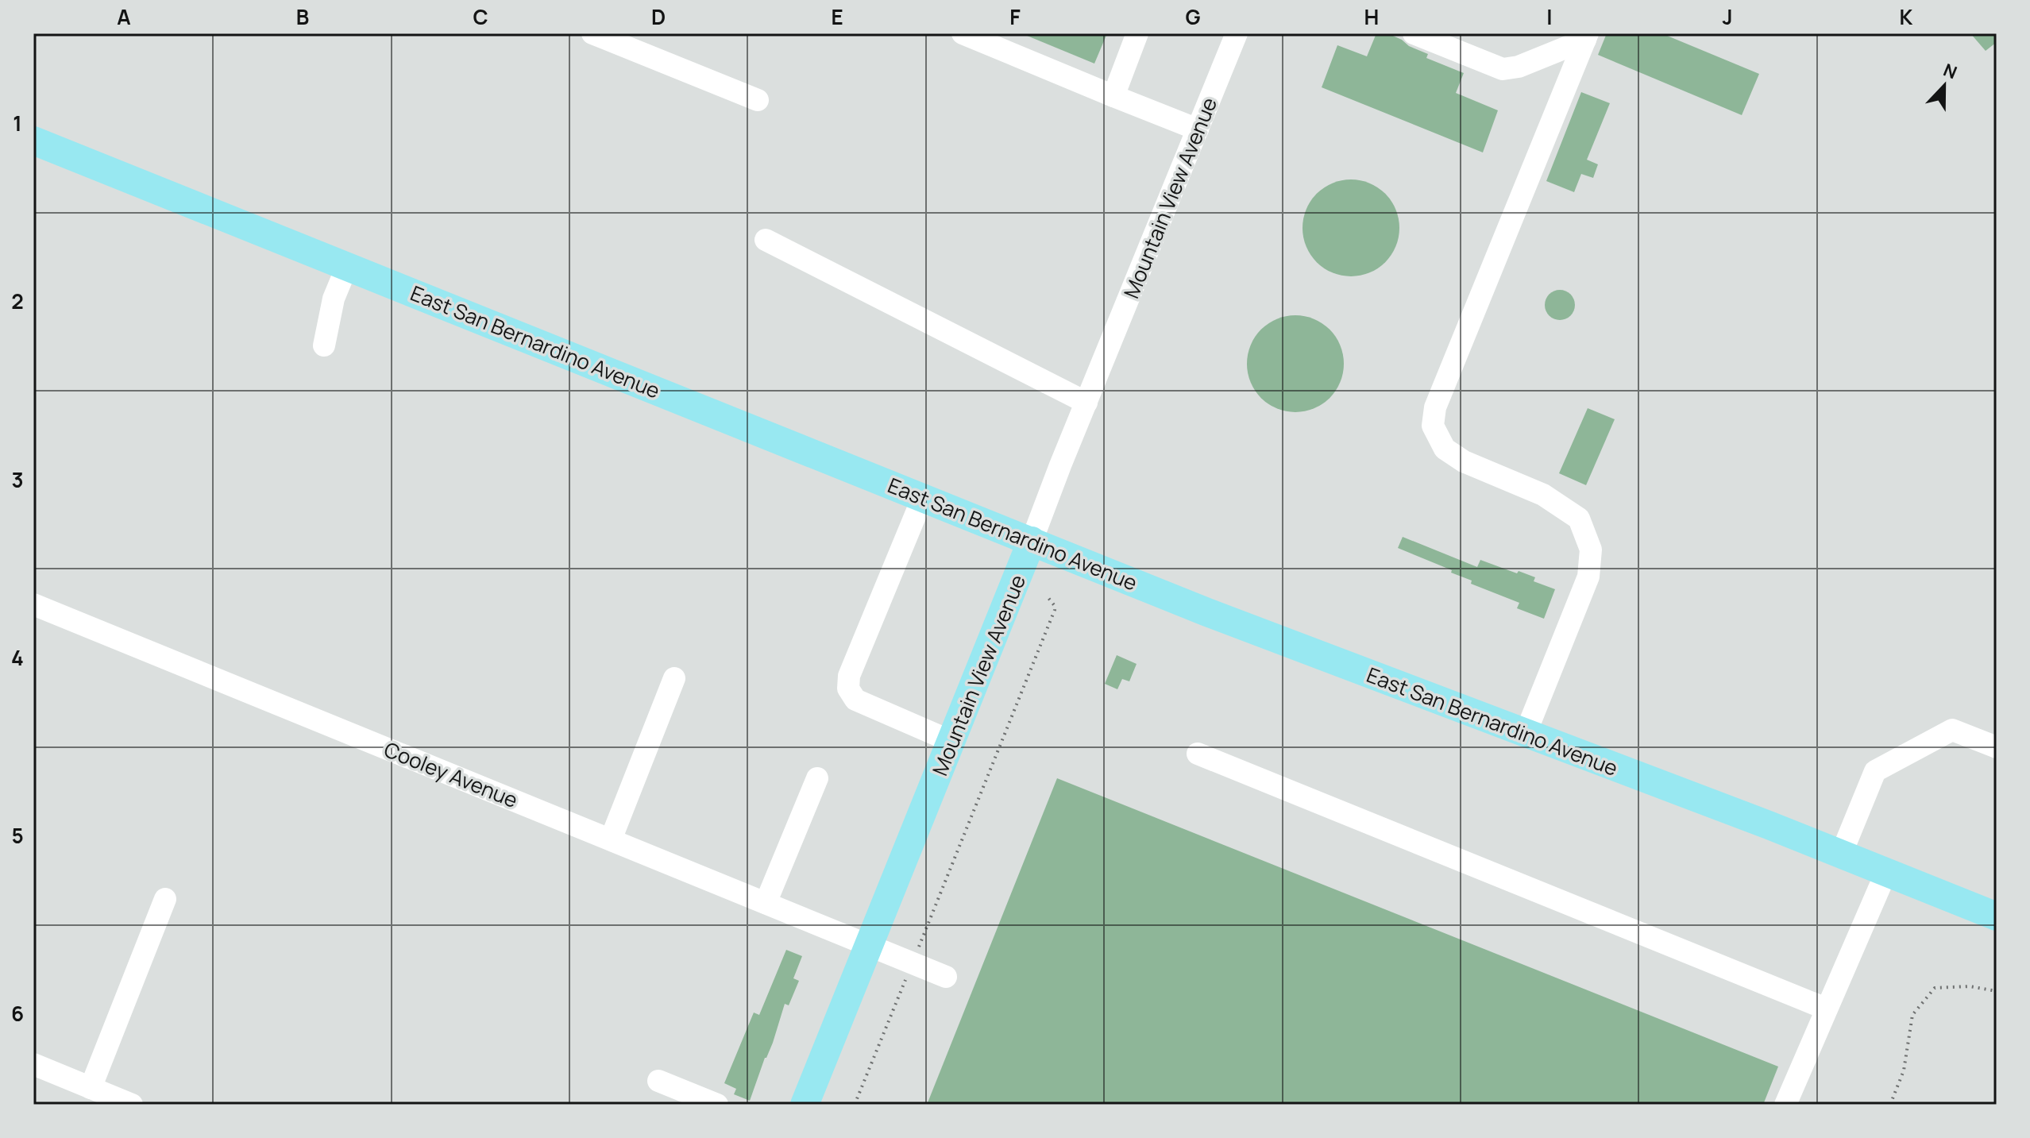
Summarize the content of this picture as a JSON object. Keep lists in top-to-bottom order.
{
  "streets": {
    "main road": ["Mountain View Avenue", "East San Bernardino Avenue"],
    "street": ["Cooley Avenue"]
  },
  "crossings": [
    ["Mountain View Avenue", "East San Bernardino Avenue"],
    ["Mountain View Avenue", "Cooley Avenue"]
  ],
  "north": "top",
  "grid": {
    "columns": [
      "A",
      "B",
      "C",
      "D",
      "E",
      "F",
      "G",
      "H",
      "I",
      "J",
      "K"
    ],
    "rows": [
      "1",
      "2",
      "3",
      "4",
      "5",
      "6"
    ]
  }
}
